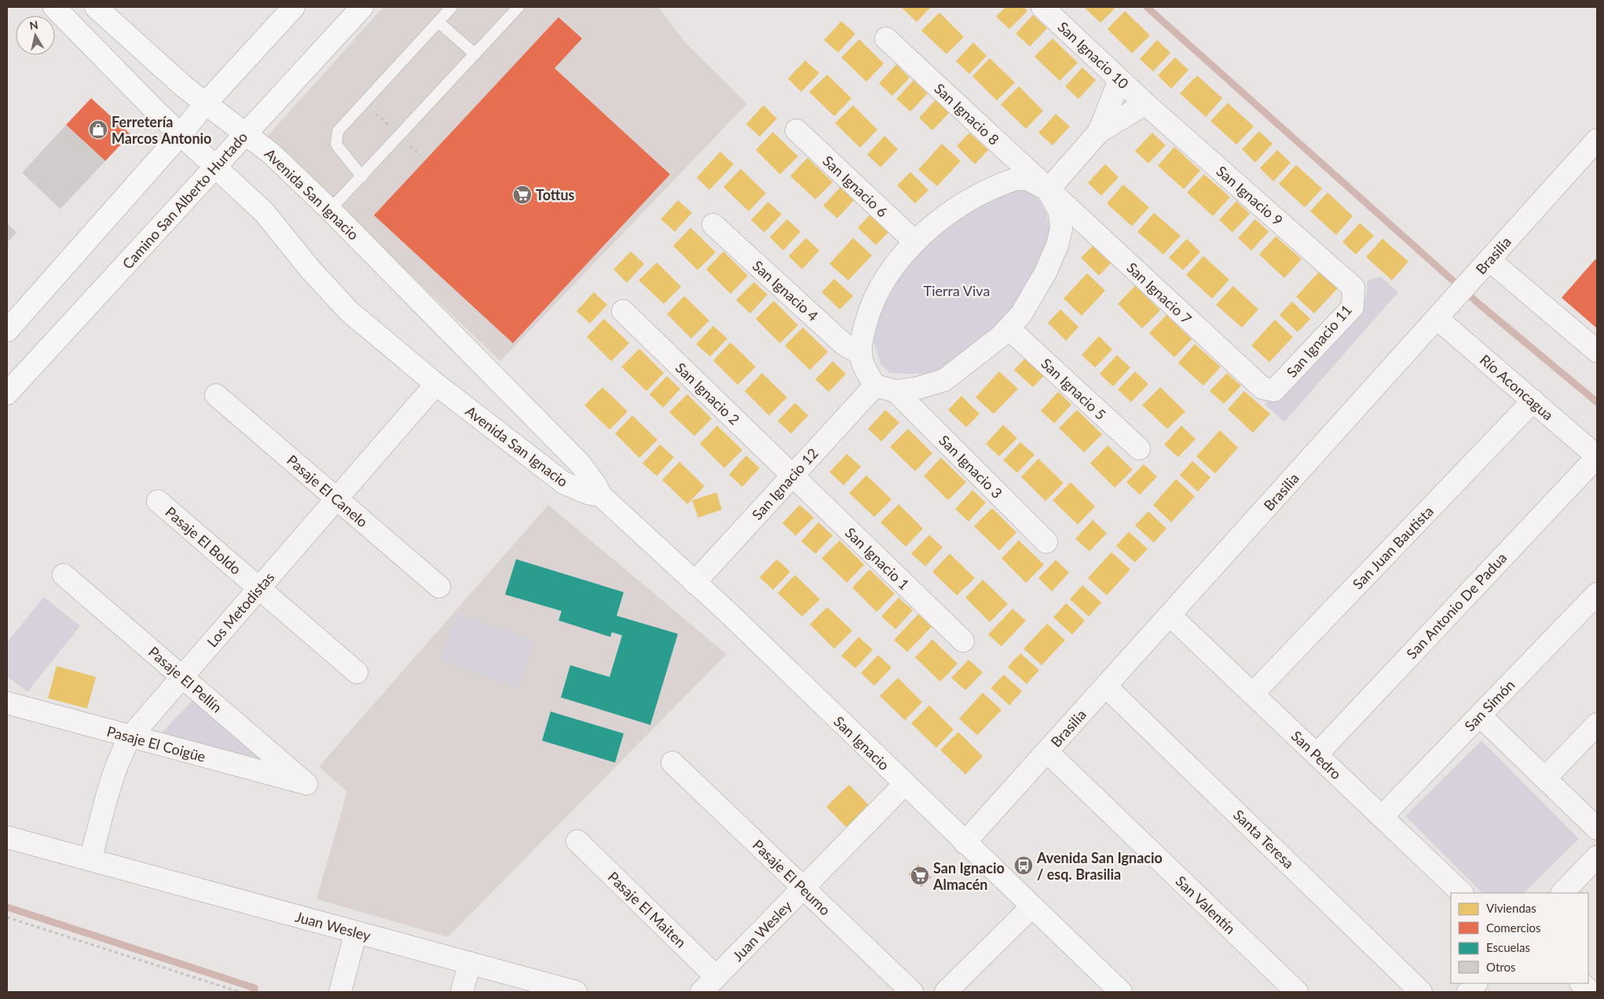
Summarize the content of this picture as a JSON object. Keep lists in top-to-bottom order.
{
  "streets": {
    "main road": ["Avenida San Ignacio", "Camino San Alberto Hurtado", "San Ignacio"],
    "street": [
      "San Ignacio 10",
      "San Ignacio 8",
      "San Ignacio 6",
      "San Ignacio 9",
      "Brasilia",
      "San Ignacio 4",
      "San Ignacio 7",
      "San Ignacio 11",
      "Río Aconcagua",
      "San Ignacio 5",
      "San Ignacio 2",
      "San Ignacio 3",
      "San Ignacio 12",
      "Pasaje El Canelo",
      "Pasaje El Boldo",
      "San Juan Bautista",
      "San Ignacio 1",
      "San Antonio De Padua",
      "Los Metodistas",
      "Pasaje El Pellín",
      "San Simón",
      "Pasaje El Coigüe",
      "San Pedro",
      "Santa Teresa",
      "Pasaje El Peumo",
      "San Valentín",
      "Pasaje El Maiten",
      "Juan Wesley"
    ]
  },
  "crossings": [
    ["San Ignacio 10", "San Ignacio 9"],
    ["San Ignacio 8", "San Ignacio 7"],
    ["Avenida San Ignacio", "Camino San Alberto Hurtado"],
    ["Avenida San Ignacio", "Los Metodistas"],
    ["Avenida San Ignacio", "San Ignacio"],
    ["San Ignacio 9", "San Ignacio 11"],
    ["Brasilia", "Río Aconcagua"],
    ["Brasilia", "San Ignacio"],
    ["Brasilia", "San Pedro"],
    ["Brasilia", "Santa Teresa"],
    ["Brasilia", "San Valentín"],
    ["San Ignacio 7", "San Ignacio 11"],
    ["Río Aconcagua", "San Juan Bautista"],
    ["Río Aconcagua", "San Antonio De Padua"],
    ["San Ignacio 2", "San Ignacio 12"],
    ["San Ignacio 2", "San Ignacio 1"],
    ["San Ignacio 12", "San Ignacio 1"],
    ["San Ignacio 12", "San Ignacio"],
    ["Pasaje El Canelo", "Los Metodistas"],
    ["Pasaje El Boldo", "Los Metodistas"],
    ["San Juan Bautista", "San Pedro"],
    ["San Antonio De Padua", "San Pedro"],
    ["Los Metodistas", "Pasaje El Pellín"],
    ["Los Metodistas", "Pasaje El Coigüe"],
    ["Los Metodistas", "Juan Wesley"],
    ["Pasaje El Pellín", "Pasaje El Coigüe"],
    ["San Simón", "San Pedro"],
    ["San Ignacio", "Juan Wesley"],
    ["Pasaje El Peumo", "Juan Wesley"],
    ["Pasaje El Maiten", "Juan Wesley"]
  ],
  "parks": ["Tierra Viva"],
  "places": {
    "shop": ["Ferretería Marcos Antonio"],
    "supermarket": ["Tottus", "San Ignacio Almacén"],
    "bus stop": ["Avenida San Ignacio / esq. Brasilia"]
  },
  "legend": [
    "Viviendas",
    "Comercios",
    "Escuelas",
    "Otros"
  ],
  "north": "top"
}
